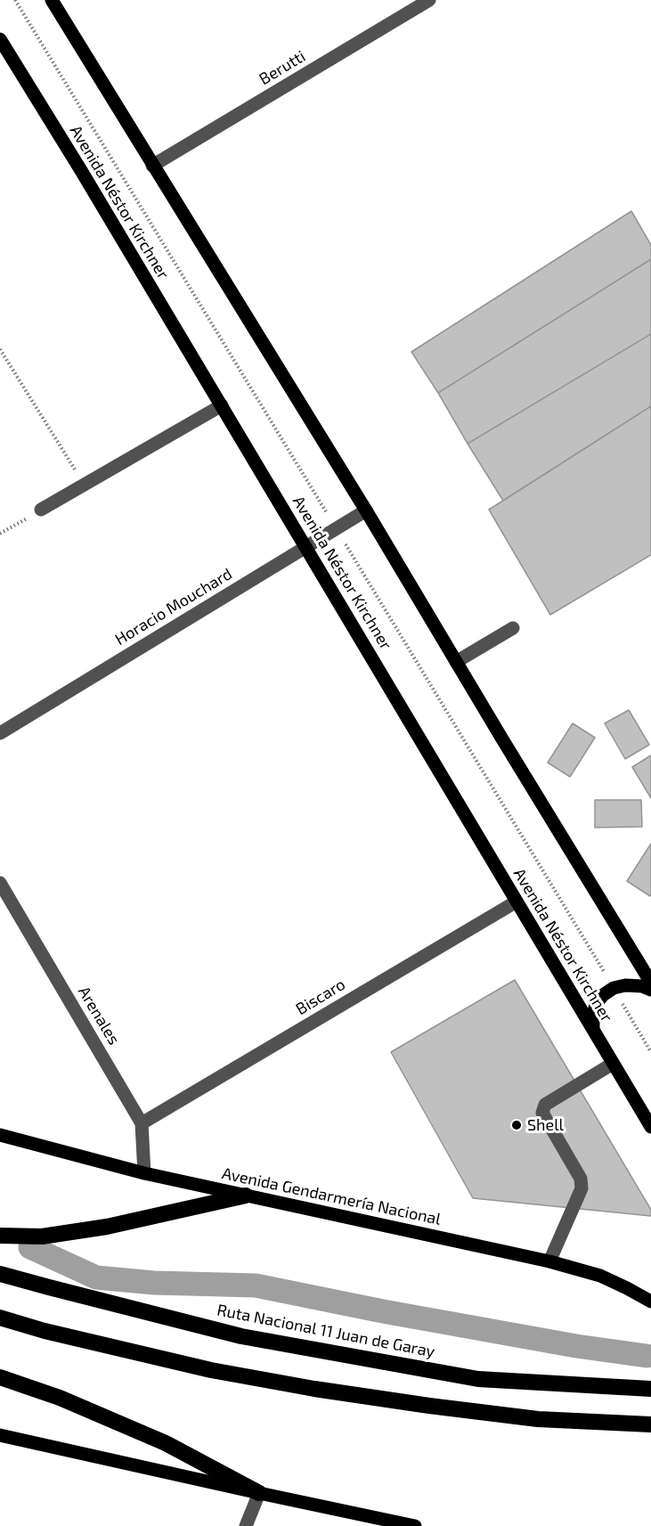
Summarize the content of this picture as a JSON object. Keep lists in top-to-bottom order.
{
  "streets": {
    "highway": ["Ruta Nacional 11 Juan de Garay"],
    "main road": ["Avenida Néstor Kirchner", "Avenida Gendarmería Nacional"],
    "street": [
      "Berutti",
      "Horacio Mouchard",
      "Biscaro",
      "Arenales"
    ]
  },
  "crossings": [
    ["Avenida Néstor Kirchner", "Horacio Mouchard"],
    ["Avenida Néstor Kirchner", "Biscaro"],
    ["Biscaro", "Arenales"],
    ["Arenales", "Avenida Gendarmería Nacional"]
  ],
  "places": ["Shell"]
}
